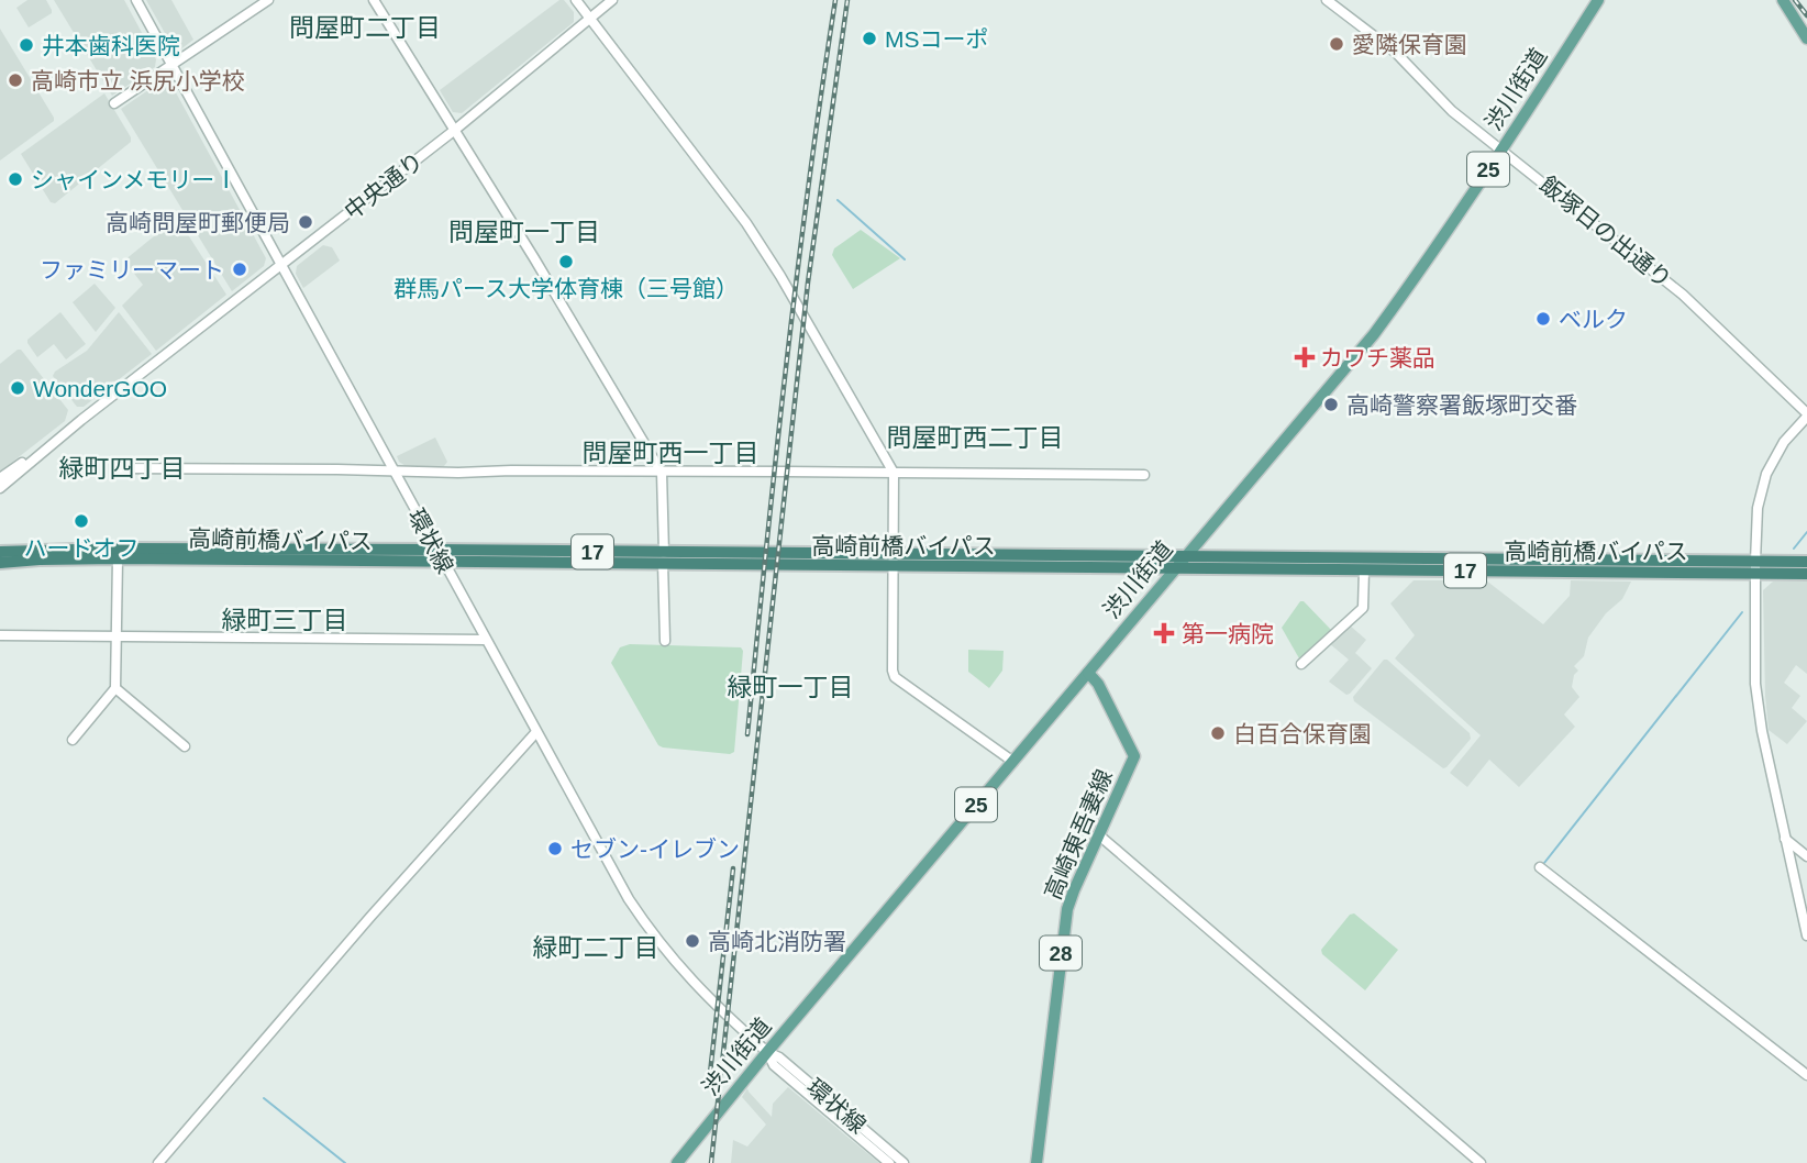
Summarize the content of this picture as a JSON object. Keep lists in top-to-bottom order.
{
  "streets": {
    "highway": ["高崎前橋バイパス", "17"],
    "main road": [
      "渋川街道",
      "25",
      "高崎東吾妻線",
      "28"
    ],
    "street": ["中央通り", "飯塚日の出通り", "環状線"]
  },
  "crossings": [
    ["渋川街道", "飯塚日の出通り"],
    ["渋川街道", "高崎前橋バイパス"],
    ["渋川街道", "環状線"],
    ["渋川街道", "高崎東吾妻線"],
    ["中央通り", "環状線"],
    ["高崎前橋バイパス", "環状線"]
  ],
  "districts": [
    "問屋町二丁目",
    "問屋町一丁目",
    "問屋町西二丁目",
    "問屋町西一丁目",
    "緑町四丁目",
    "緑町三丁目",
    "緑町一丁目",
    "緑町二丁目"
  ],
  "places": {
    "other": [
      "MSコーポ",
      "愛隣保育園",
      "井本歯科医院",
      "高崎市立 浜尻小学校",
      "シャインメモリーⅠ",
      "高崎問屋町郵便局",
      "群馬パース大学体育棟（三号館）",
      "ファミリーマート",
      "ベルク",
      "WonderGOO",
      "高崎警察署飯塚町交番",
      "ハードオフ",
      "白百合保育園",
      "セブン-イレブン",
      "高崎北消防署"
    ],
    "health": ["カワチ薬品", "第一病院"]
  }
}
